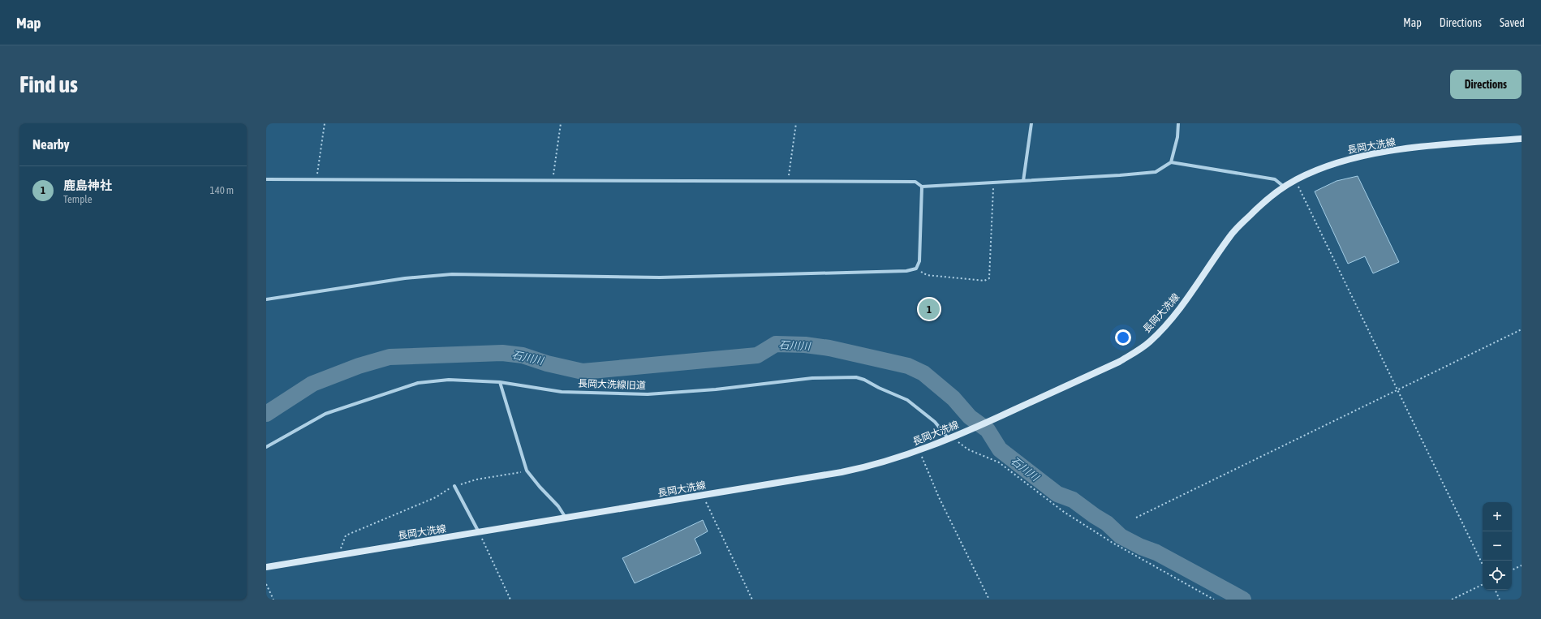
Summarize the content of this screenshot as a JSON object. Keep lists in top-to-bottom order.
{
  "streets": {
    "main road": ["長岡大洗線"],
    "street": ["長岡大洗線旧道"]
  },
  "crossings": [
    ["長岡大洗線", "長岡大洗線旧道"]
  ],
  "water": ["石川川"],
  "page": {
    "header": "Map",
    "nav": ["Map", "Directions", "Saved"],
    "buttons": "Directions",
    "title": "Find us",
    "heading": "Nearby",
    "list": [
      {
        "mark": "1",
        "name": "鹿島神社",
        "note": "Temple",
        "value": "140 m"
      }
    ],
    "pins": "1",
    "map_buttons": ["+", "−"]
  }
}
